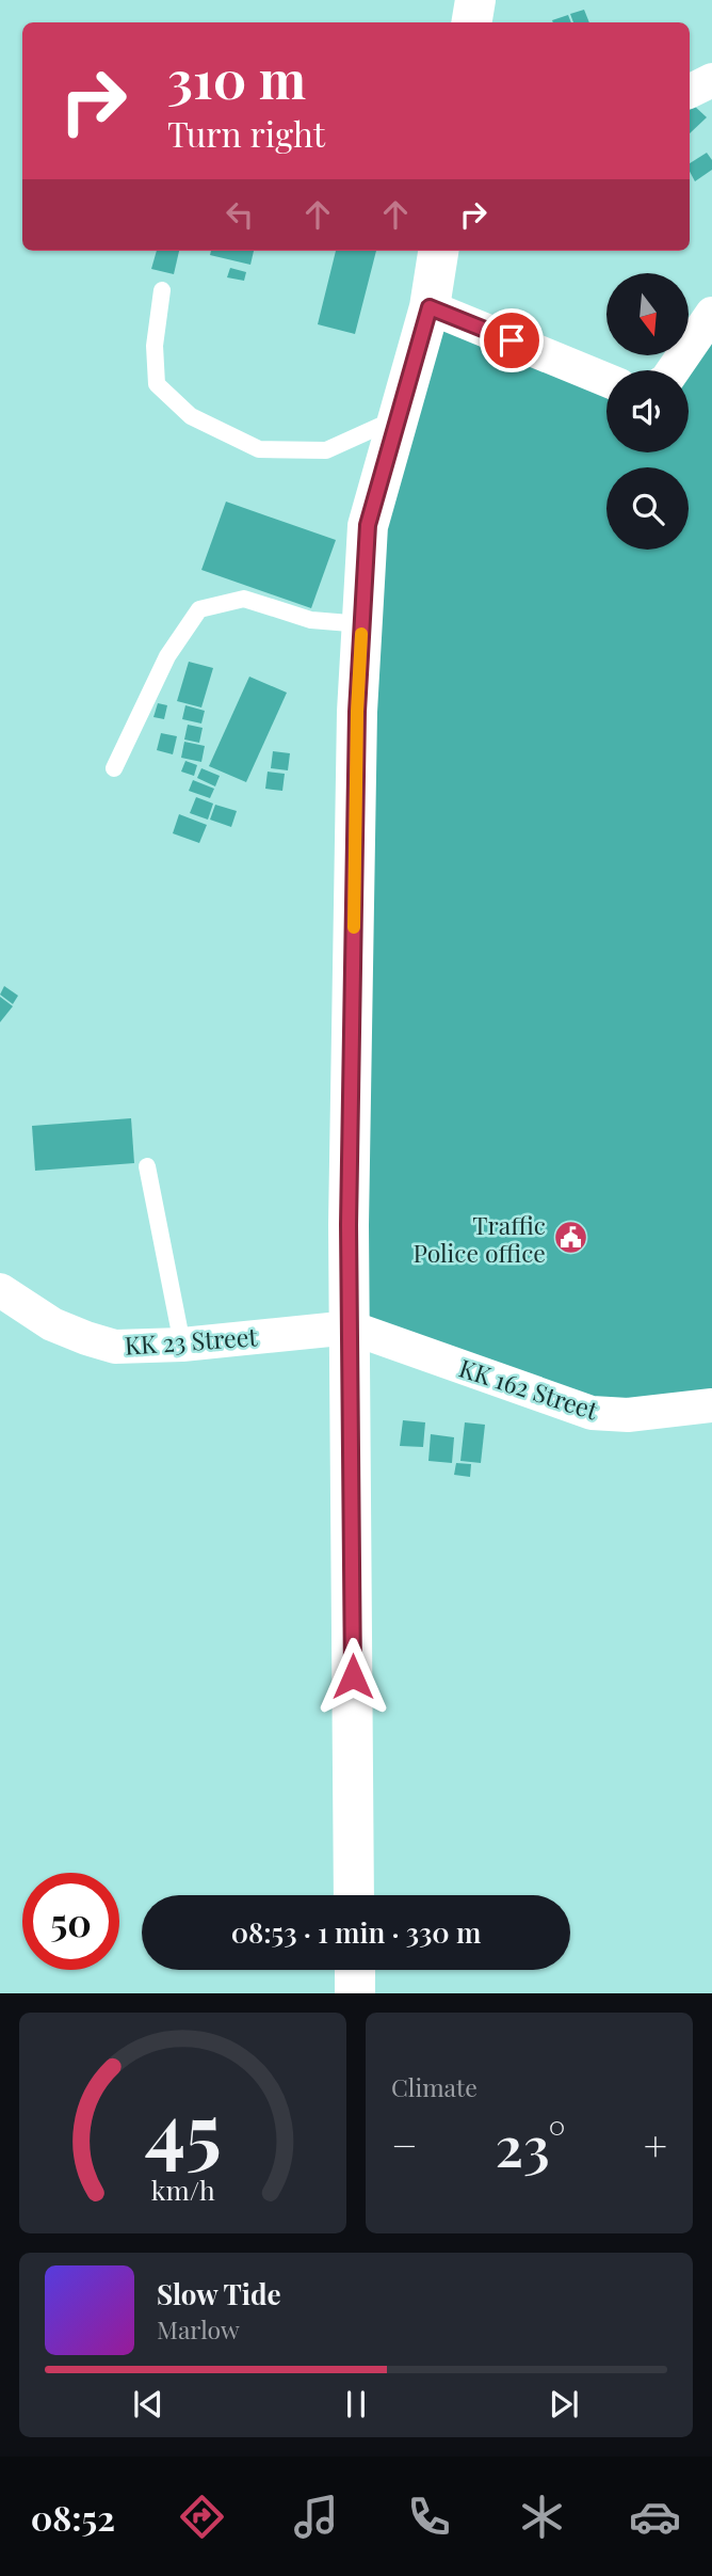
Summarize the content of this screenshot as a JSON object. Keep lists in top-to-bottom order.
{
  "streets": {
    "street": ["KK 23 Street", "KK 162 Street"]
  },
  "crossings": [
    ["KK 23 Street", "KK 162 Street"]
  ],
  "places": {
    "public building": ["Traffic Police office"]
  },
  "north": "bottom",
  "page": {
    "turn": ["310 m", "Turn right"],
    "limit": "50",
    "trip": "08:53 · 1 min · 330 m",
    "tile": "Climate",
    "heat": ["−", "23°", "+"],
    "song": ["Slow Tide", "Marlow"],
    "tabs": "08:52",
    "gauge": ["45", "km/h"]
  }
}
